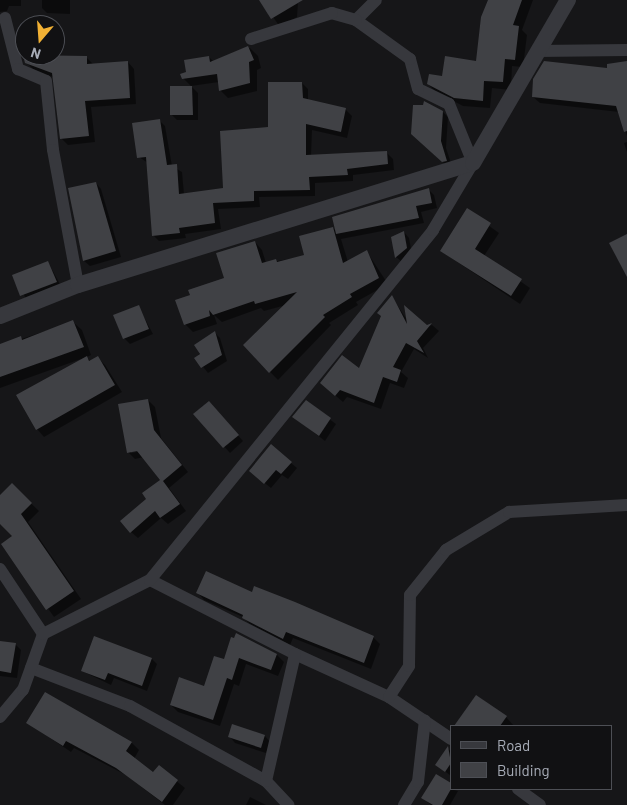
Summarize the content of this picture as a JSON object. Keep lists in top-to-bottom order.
{
  "legend": ["Road", "Building"],
  "north": "bottom"
}
